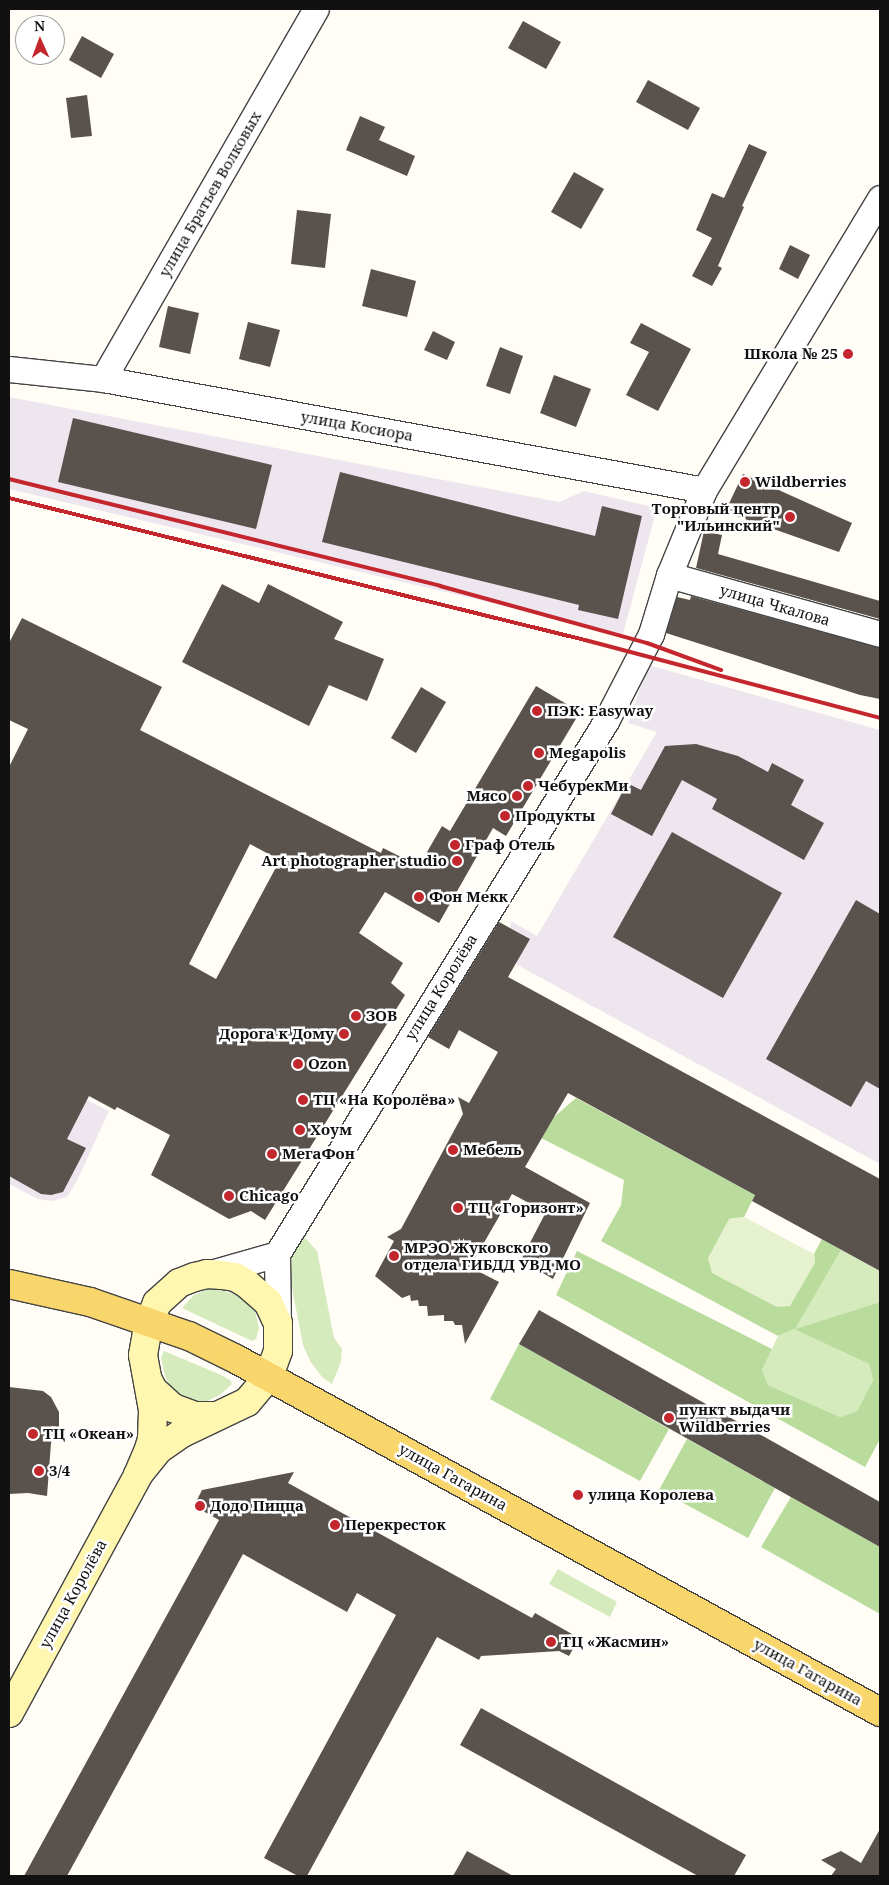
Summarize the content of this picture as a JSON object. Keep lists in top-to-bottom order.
{
  "streets": {
    "main road": ["улица Королёва", "улица Гагарина"],
    "street": ["улица Братьев Волковых", "улица Косиора", "улица Чкалова"]
  },
  "crossings": [
    ["улица Братьев Волковых", "улица Косиора"],
    ["улица Косиора", "улица Королёва"],
    ["улица Чкалова", "улица Королёва"]
  ],
  "places": [
    "Школа № 25",
    "Wildberries",
    "Торговый центр \"Ильинский\"",
    "ПЭК: Easyway",
    "Megapolis",
    "ЧебурекМи",
    "Мясо",
    "Продукты",
    "Граф Отель",
    "Art photographer studio",
    "Фон Мекк",
    "ЗОВ",
    "Дорога к Дому",
    "Ozon",
    "ТЦ «На Королёва»",
    "Хоум",
    "Мебель",
    "МегаФон",
    "Chicago",
    "ТЦ «Горизонт»",
    "МРЭО Жуковского отдела ГИБДД УВД МО",
    "пункт выдачи Wildberries",
    "ТЦ «Океан»",
    "3/4",
    "улица Королева",
    "Додо Пицца",
    "Перекресток",
    "ТЦ «Жасмин»"
  ],
  "north": "top"
}
